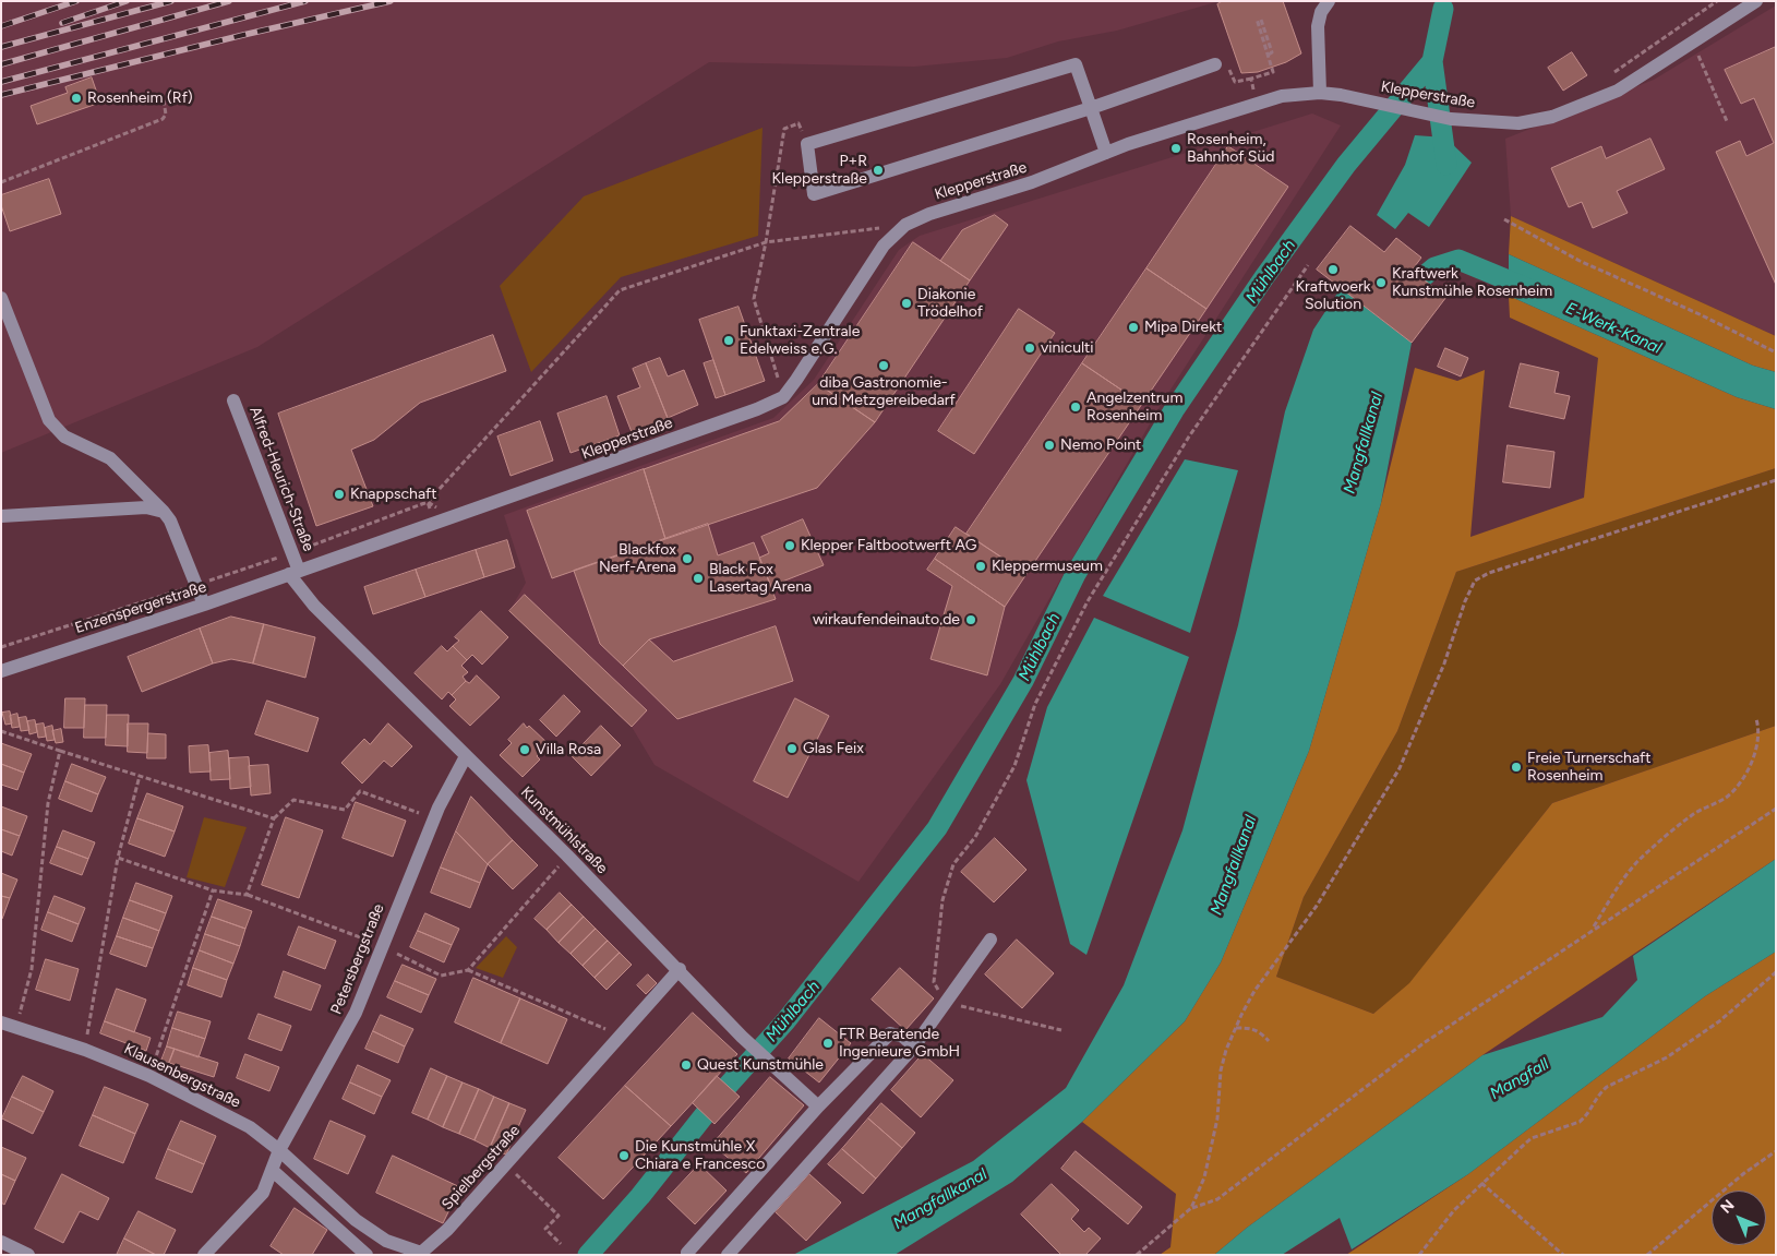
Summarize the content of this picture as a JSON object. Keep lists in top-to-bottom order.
{
  "streets": {
    "street": [
      "Klepperstraße",
      "Alfred-Heurich-Straße",
      "Enzenspergerstraße",
      "Kunstmühlstraße",
      "Petersbergstraße",
      "Klausenbergstraße",
      "Spielbergstraße"
    ]
  },
  "crossings": [
    ["Klepperstraße", "Alfred-Heurich-Straße"],
    ["Klepperstraße", "Enzenspergerstraße"],
    ["Klepperstraße", "Kunstmühlstraße"],
    ["Alfred-Heurich-Straße", "Enzenspergerstraße"],
    ["Alfred-Heurich-Straße", "Kunstmühlstraße"],
    ["Enzenspergerstraße", "Kunstmühlstraße"],
    ["Kunstmühlstraße", "Petersbergstraße"],
    ["Kunstmühlstraße", "Spielbergstraße"],
    ["Petersbergstraße", "Klausenbergstraße"],
    ["Petersbergstraße", "Spielbergstraße"],
    ["Klausenbergstraße", "Spielbergstraße"]
  ],
  "water": [
    "Mühlbach",
    "E-Werk-Kanal",
    "Mangfallkanal",
    "Mangfall"
  ],
  "places": [
    "Rosenheim (Rf)",
    "Rosenheim, Bahnhof Süd",
    "P+R Klepperstraße",
    "Kraftwoerk Solution",
    "Kraftwerk Kunstmühle Rosenheim",
    "Diakonie Trödelhof",
    "Mipa Direkt",
    "Funktaxi-Zentrale Edelweiss e.G.",
    "viniculti",
    "diba Gastronomie- und Metzgereibedarf",
    "Angelzentrum Rosenheim",
    "Nemo Point",
    "Knappschaft",
    "Klepper Faltbootwerft AG",
    "Blackfox Nerf-Arena",
    "Kleppermuseum",
    "Black Fox Lasertag Arena",
    "wirkaufendeinauto.de",
    "Glas Feix",
    "Villa Rosa",
    "Freie Turnerschaft Rosenheim",
    "FTR Beratende Ingenieure GmbH",
    "Quest Kunstmühle",
    "Die Kunstmühle X Chiara e Francesco"
  ],
  "north": "top left"
}
